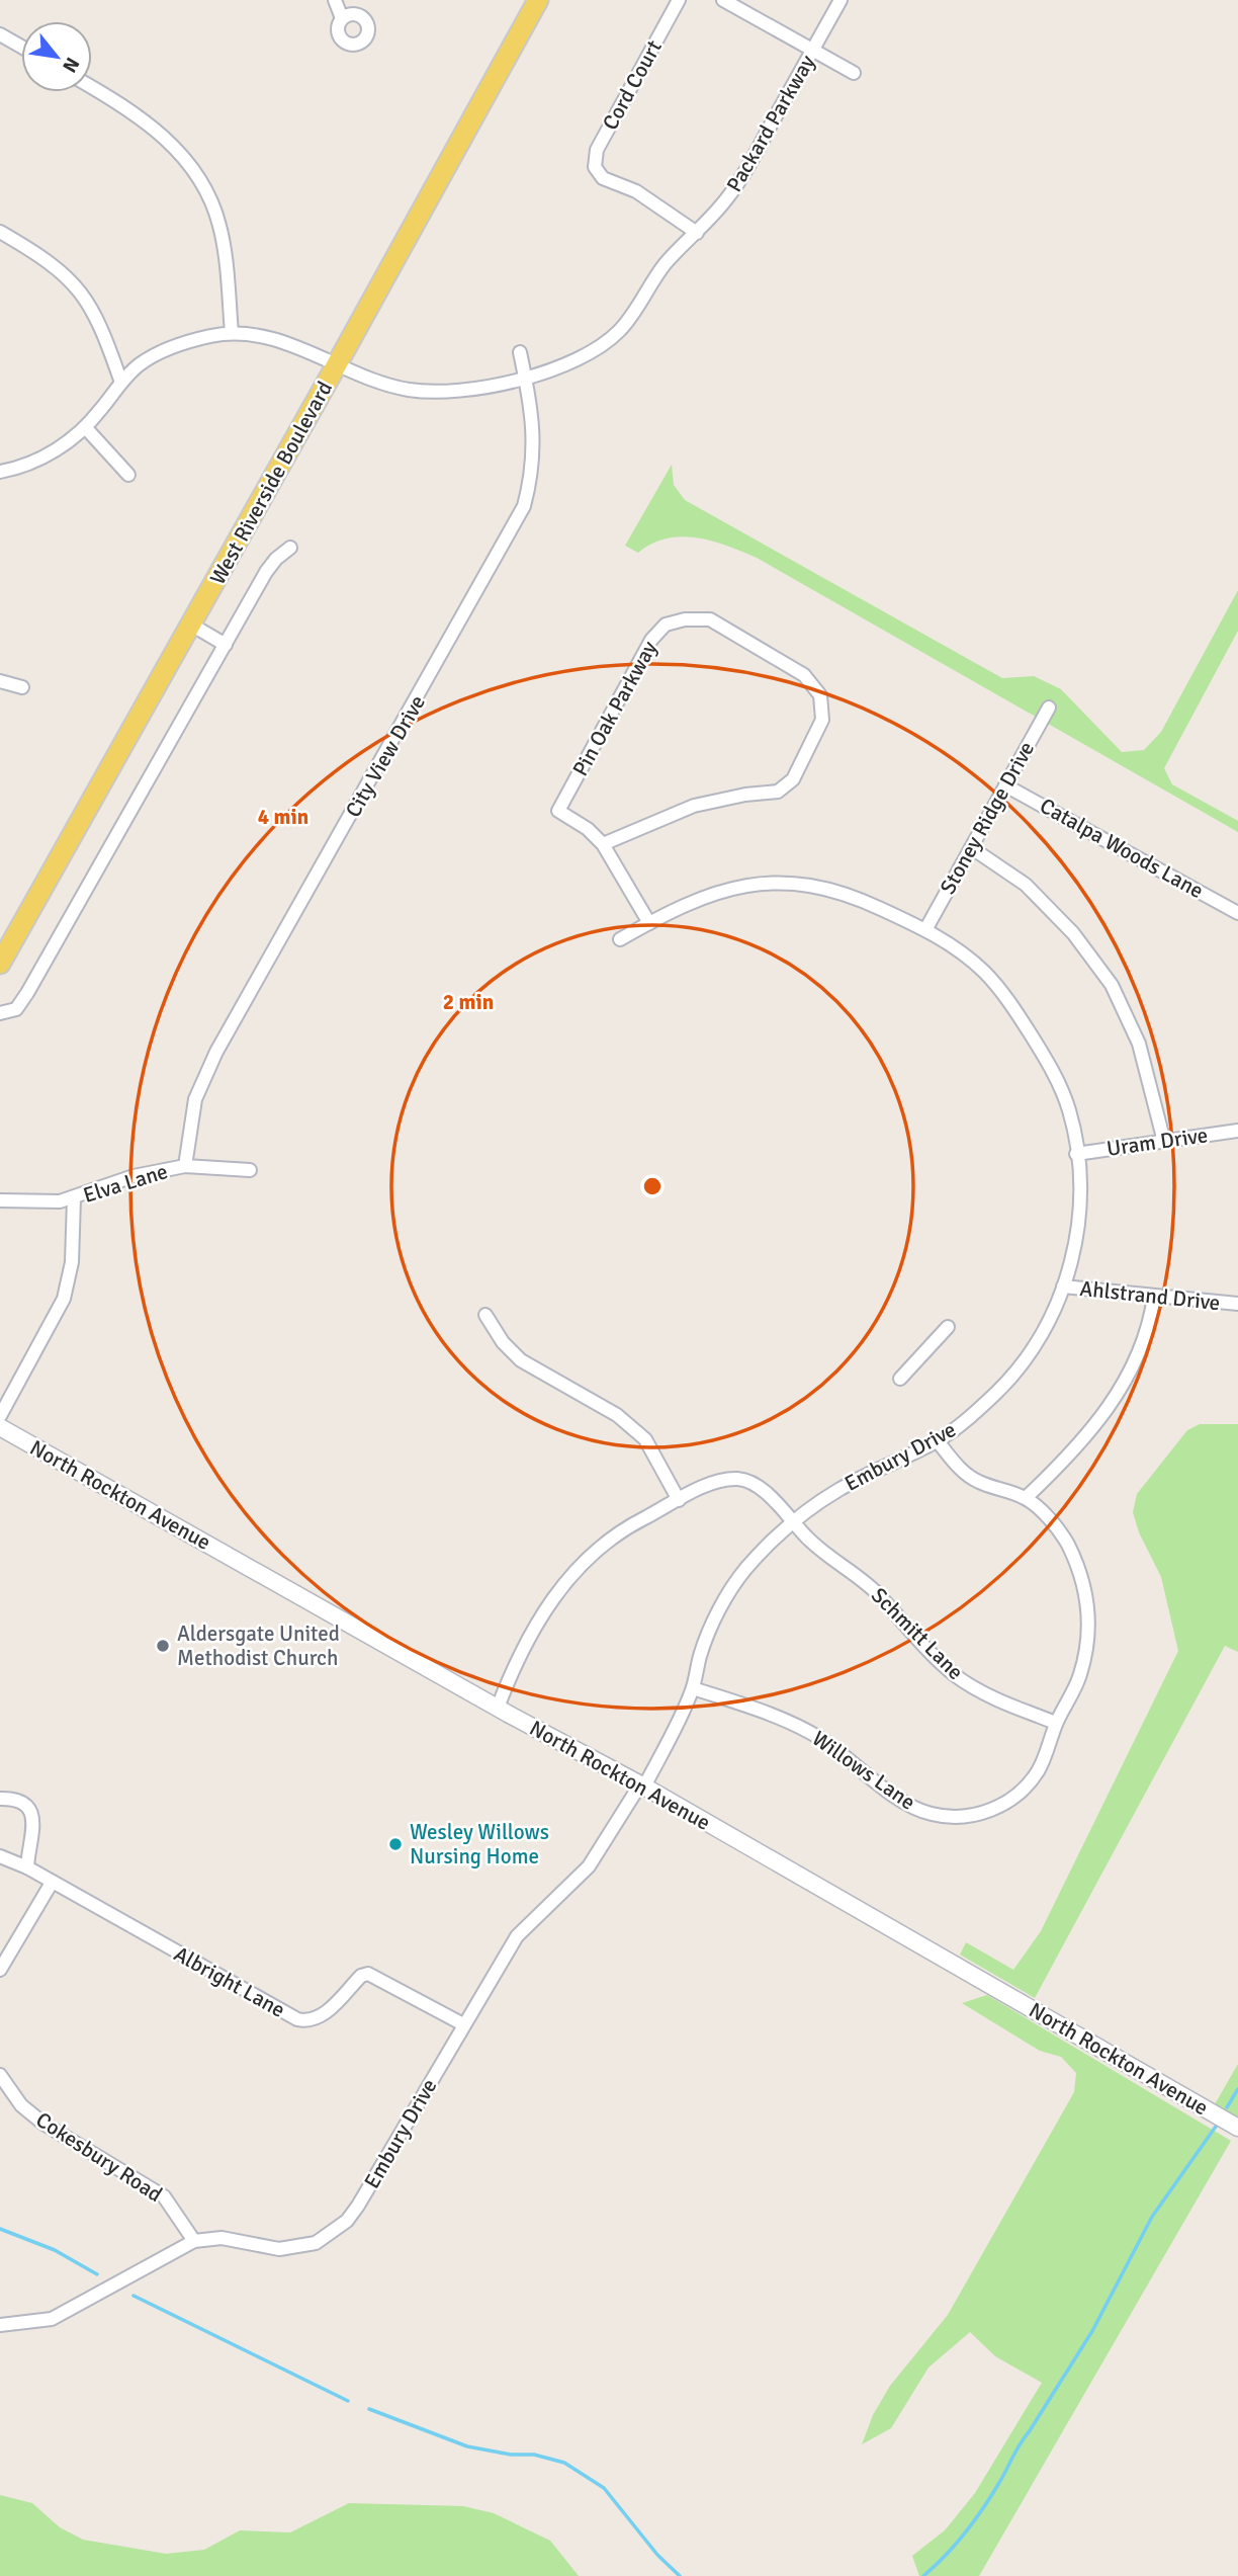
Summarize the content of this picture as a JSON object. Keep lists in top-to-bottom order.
{
  "streets": {
    "main road": ["West Riverside Boulevard"],
    "street": [
      "Cord Court",
      "Packard Parkway",
      "Pin Oak Parkway",
      "City View Drive",
      "Stoney Ridge Drive",
      "Catalpa Woods Lane",
      "Uram Drive",
      "Elva Lane",
      "Ahlstrand Drive",
      "Embury Drive",
      "North Rockton Avenue",
      "Schmitt Lane",
      "Willows Lane",
      "Albright Lane",
      "Cokesbury Road"
    ]
  },
  "crossings": [
    ["Cord Court", "Packard Parkway"],
    ["Packard Parkway", "West Riverside Boulevard"],
    ["Packard Parkway", "City View Drive"],
    ["City View Drive", "Elva Lane"],
    ["Stoney Ridge Drive", "Catalpa Woods Lane"],
    ["Stoney Ridge Drive", "Embury Drive"],
    ["Uram Drive", "Embury Drive"],
    ["Ahlstrand Drive", "Embury Drive"],
    ["Embury Drive", "North Rockton Avenue"],
    ["Embury Drive", "Schmitt Lane"],
    ["Embury Drive", "Willows Lane"],
    ["Embury Drive", "Albright Lane"],
    ["Embury Drive", "Cokesbury Road"],
    ["Schmitt Lane", "Willows Lane"]
  ],
  "places": ["Aldersgate United Methodist Church", "Wesley Willows Nursing Home"],
  "north": "bottom right",
  "rings": ["4 min", "2 min"]
}
